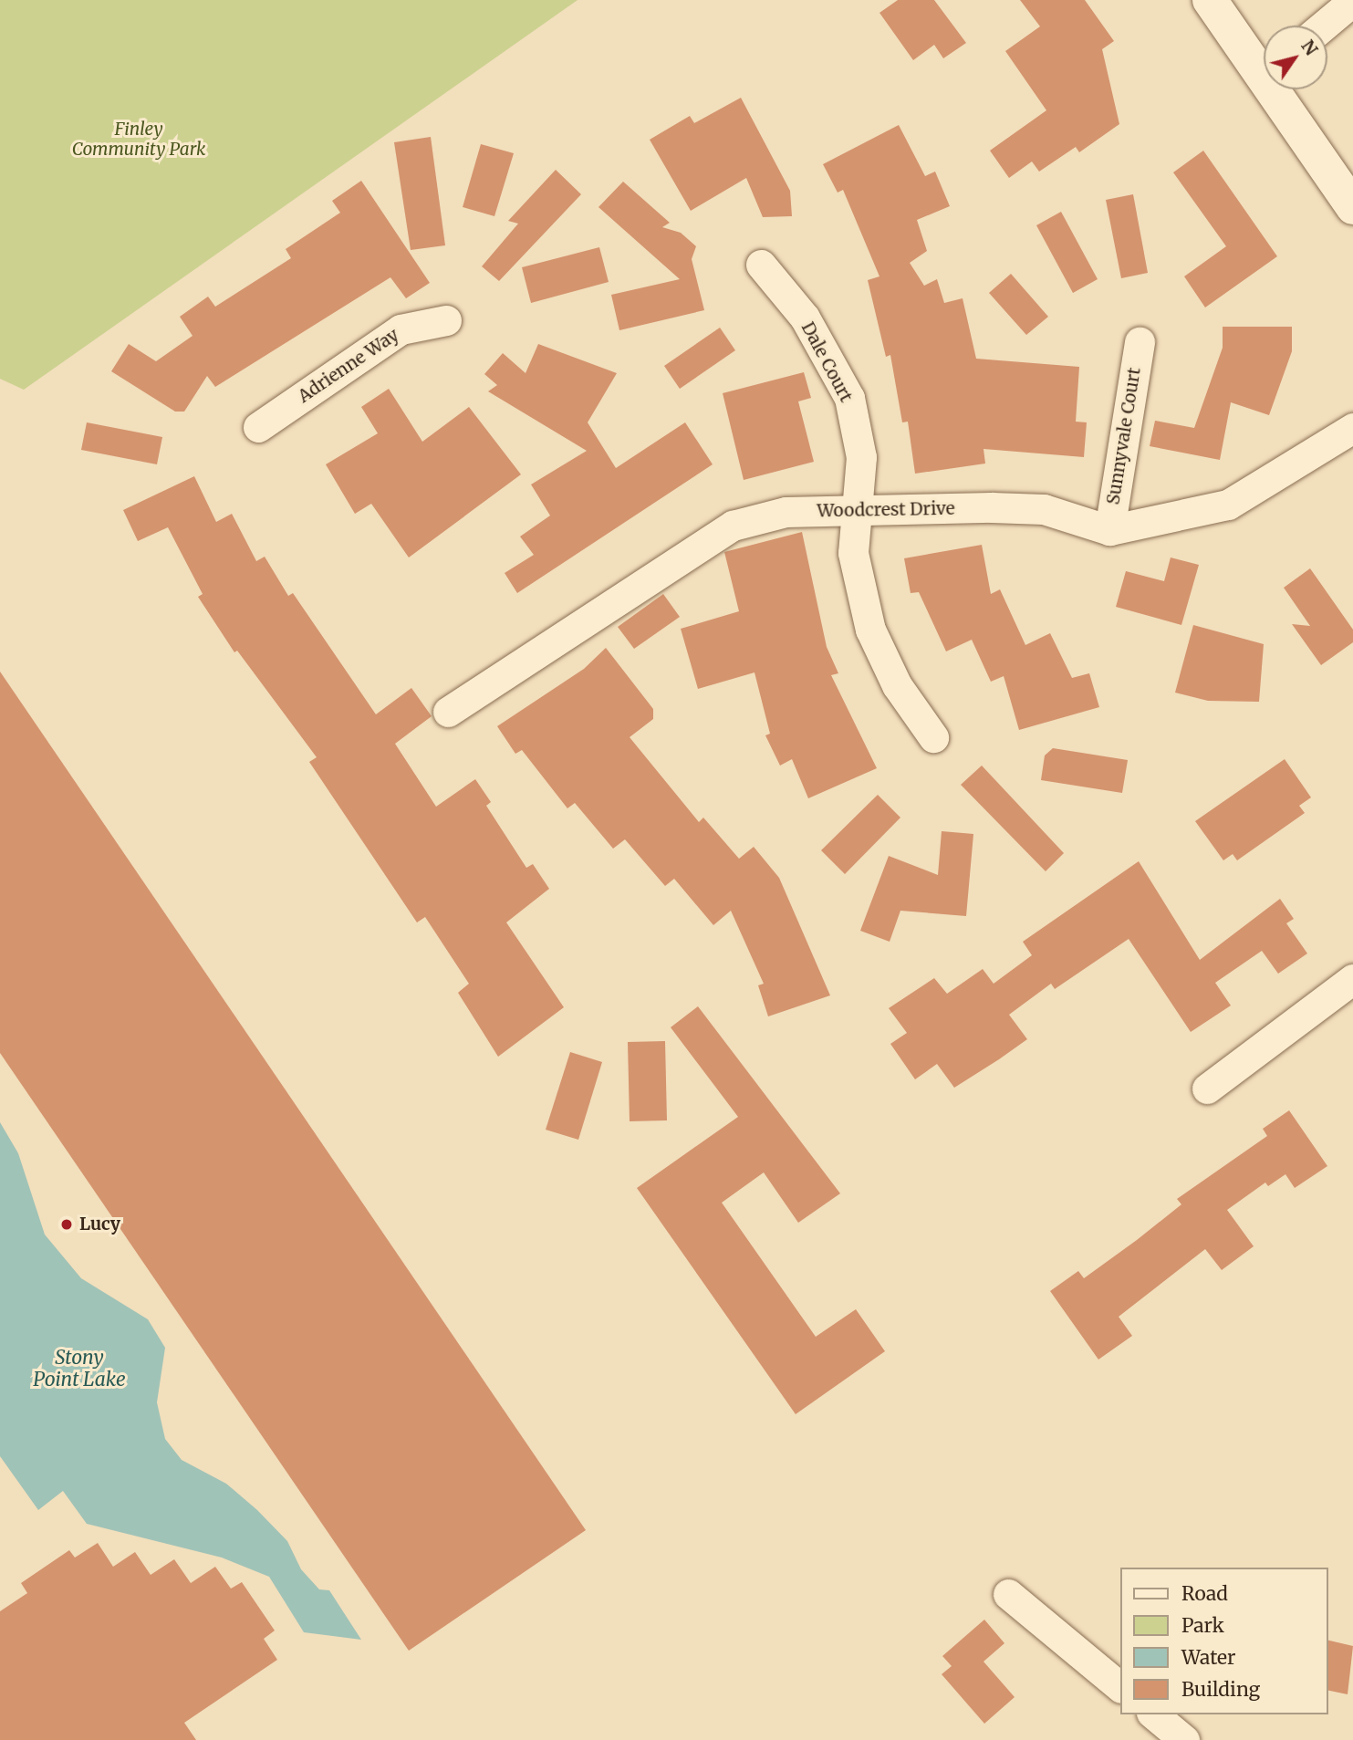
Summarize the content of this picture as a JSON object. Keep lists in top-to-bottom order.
{
  "streets": {
    "street": [
      "Dale Court",
      "Adrienne Way",
      "Sunnyvale Court",
      "Woodcrest Drive"
    ]
  },
  "crossings": [
    ["Dale Court", "Woodcrest Drive"],
    ["Sunnyvale Court", "Woodcrest Drive"]
  ],
  "water": ["Stony Point Lake"],
  "parks": ["Finley Community Park"],
  "places": ["Lucy"],
  "legend": [
    "Road",
    "Park",
    "Water",
    "Building"
  ],
  "north": "top right"
}
